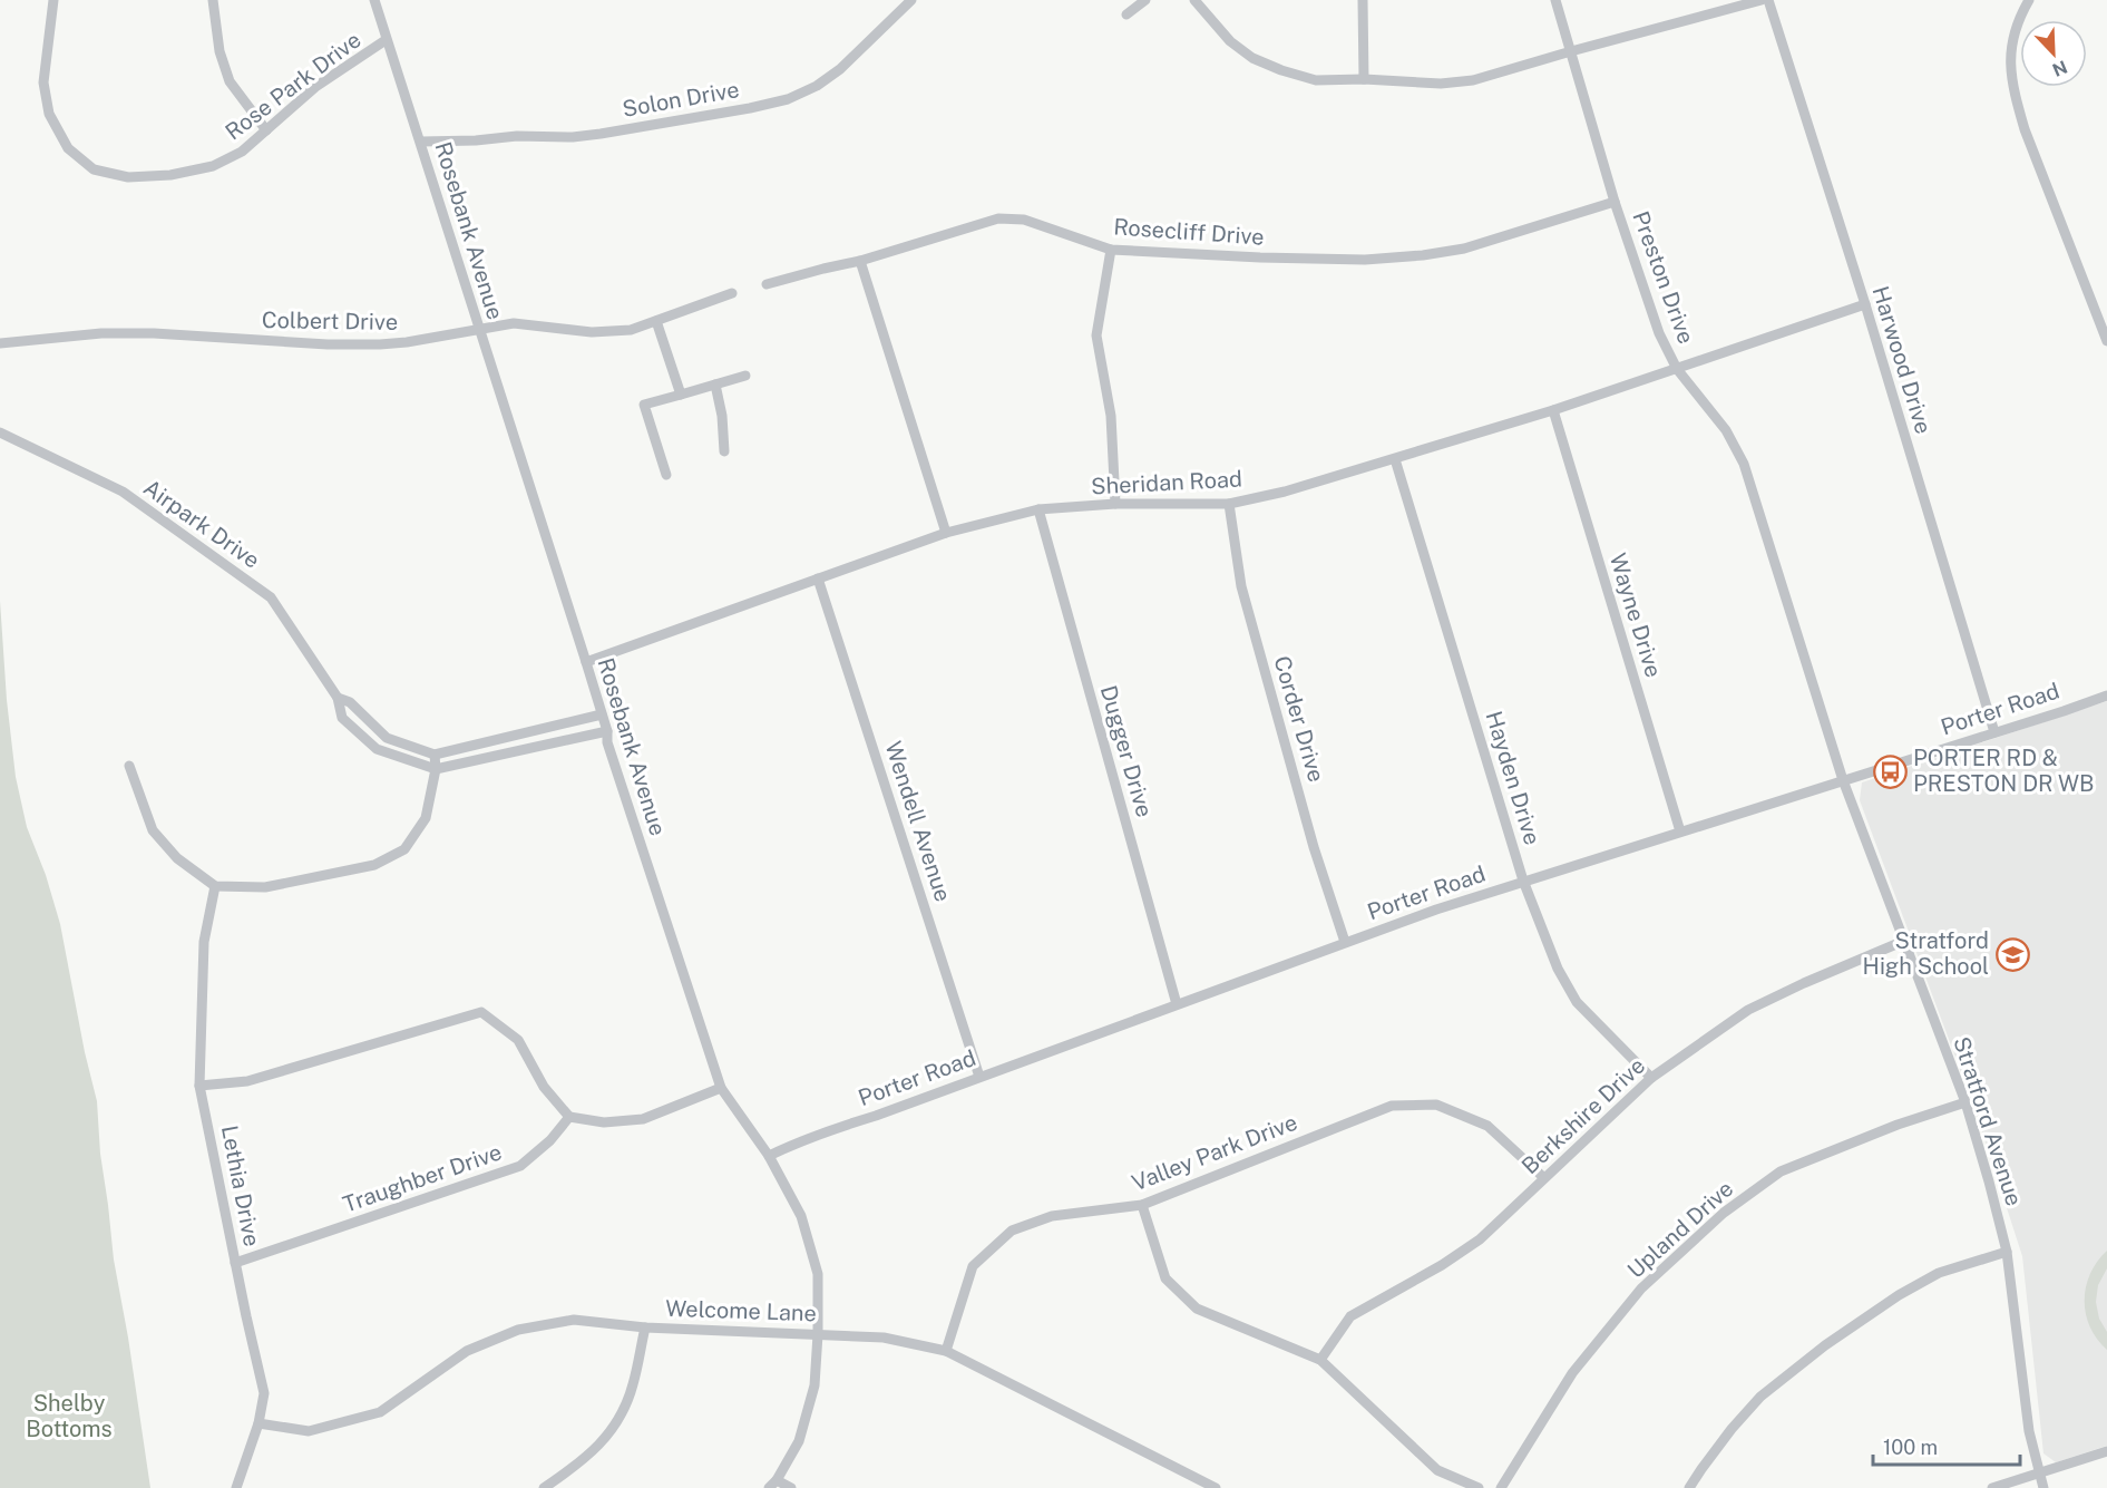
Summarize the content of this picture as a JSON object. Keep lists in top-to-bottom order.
{
  "streets": {
    "street": [
      "Rose Park Drive",
      "Solon Drive",
      "Rosebank Avenue",
      "Rosecliff Drive",
      "Preston Drive",
      "Colbert Drive",
      "Harwood Drive",
      "Sheridan Road",
      "Airpark Drive",
      "Wayne Drive",
      "Porter Road",
      "Corder Drive",
      "Dugger Drive",
      "Hayden Drive",
      "Wendell Avenue",
      "Berkshire Drive",
      "Stratford Avenue",
      "Valley Park Drive",
      "Traughber Drive",
      "Lethia Drive",
      "Upland Drive",
      "Welcome Lane"
    ]
  },
  "crossings": [
    ["Rose Park Drive", "Rosebank Avenue"],
    ["Solon Drive", "Rosebank Avenue"],
    ["Rosebank Avenue", "Colbert Drive"],
    ["Rosebank Avenue", "Sheridan Road"],
    ["Rosebank Avenue", "Porter Road"],
    ["Rosebank Avenue", "Welcome Lane"],
    ["Rosecliff Drive", "Preston Drive"],
    ["Preston Drive", "Sheridan Road"],
    ["Preston Drive", "Porter Road"],
    ["Preston Drive", "Stratford Avenue"],
    ["Harwood Drive", "Sheridan Road"],
    ["Harwood Drive", "Porter Road"],
    ["Sheridan Road", "Wayne Drive"],
    ["Sheridan Road", "Corder Drive"],
    ["Sheridan Road", "Dugger Drive"],
    ["Sheridan Road", "Hayden Drive"],
    ["Sheridan Road", "Wendell Avenue"],
    ["Wayne Drive", "Porter Road"],
    ["Porter Road", "Corder Drive"],
    ["Porter Road", "Dugger Drive"],
    ["Porter Road", "Hayden Drive"],
    ["Porter Road", "Wendell Avenue"],
    ["Porter Road", "Stratford Avenue"],
    ["Hayden Drive", "Berkshire Drive"],
    ["Berkshire Drive", "Stratford Avenue"],
    ["Berkshire Drive", "Valley Park Drive"],
    ["Stratford Avenue", "Upland Drive"],
    ["Valley Park Drive", "Welcome Lane"],
    ["Traughber Drive", "Lethia Drive"],
    ["Lethia Drive", "Welcome Lane"]
  ],
  "parks": ["Shelby Bottoms"],
  "places": {
    "bus stop": ["PORTER RD & PRESTON DR WB"],
    "school or university": ["Stratford High School"]
  },
  "scale_bar": "100 m",
  "north": "bottom right"
}
